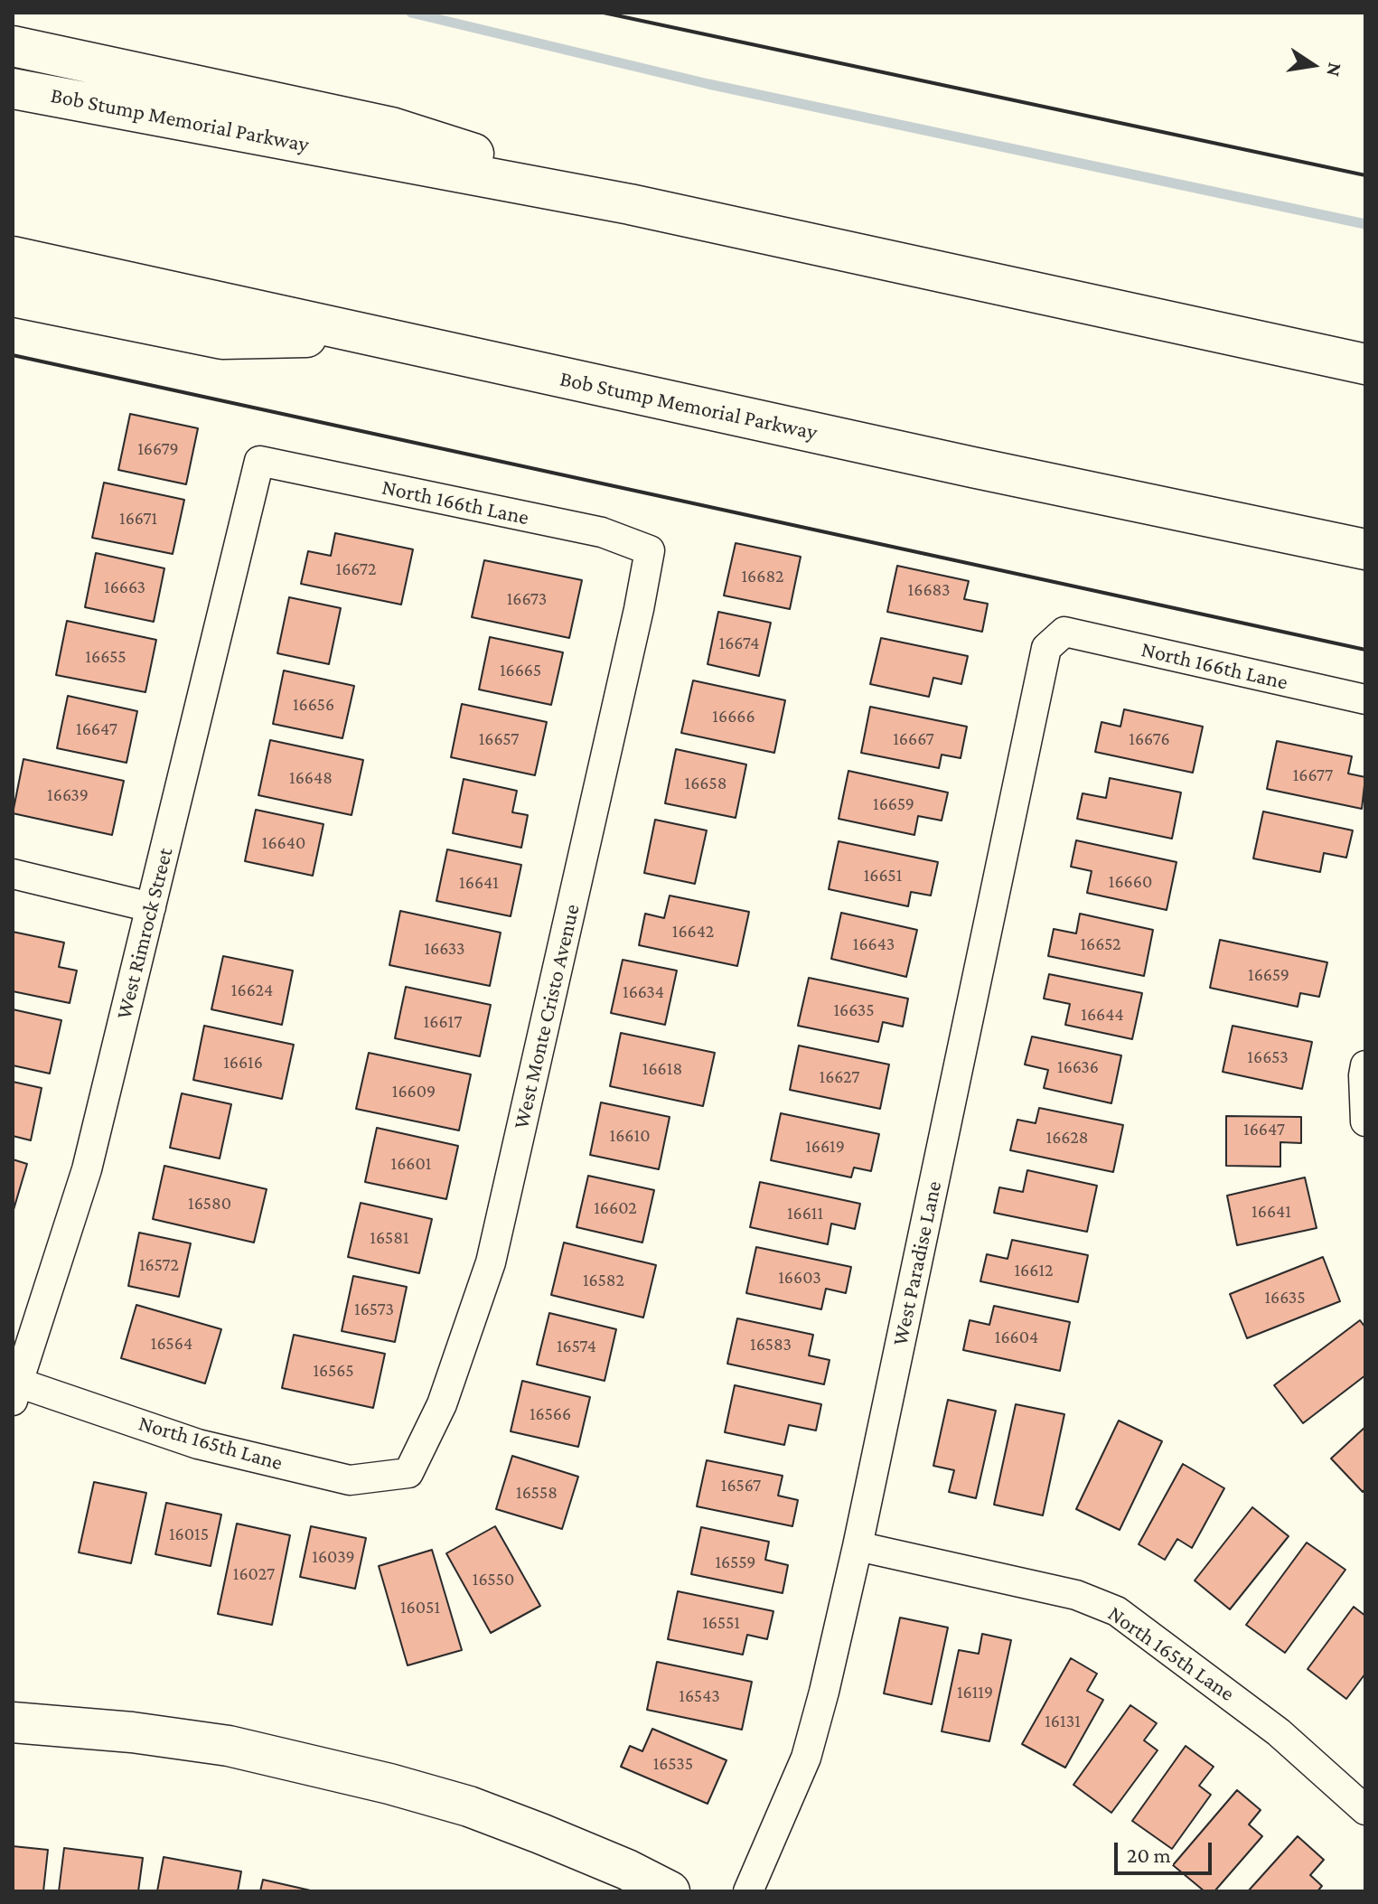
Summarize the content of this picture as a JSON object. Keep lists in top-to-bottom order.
{
  "streets": {
    "main road": ["Bob Stump Memorial Parkway"],
    "street": [
      "North 166th Lane",
      "West Rimrock Street",
      "West Monte Cristo Avenue",
      "West Paradise Lane",
      "North 165th Lane"
    ]
  },
  "crossings": [
    ["North 166th Lane", "West Rimrock Street"],
    ["North 166th Lane", "West Monte Cristo Avenue"],
    ["North 166th Lane", "West Paradise Lane"],
    ["West Rimrock Street", "North 165th Lane"],
    ["West Monte Cristo Avenue", "North 165th Lane"],
    ["West Paradise Lane", "North 165th Lane"]
  ],
  "house_numbers": [
    "16679",
    "16671",
    "16672",
    "16682",
    "16663",
    "16683",
    "16673",
    "16674",
    "16655",
    "16665",
    "16656",
    "16666",
    "16647",
    "16657",
    "16667",
    "16676",
    "16677",
    "16648",
    "16658",
    "16639",
    "16659",
    "16640",
    "16651",
    "16660",
    "16641",
    "16642",
    "16643",
    "16652",
    "16633",
    "16659",
    "16624",
    "16634",
    "16635",
    "16644",
    "16617",
    "16653",
    "16616",
    "16636",
    "16618",
    "16627",
    "16609",
    "16647",
    "16610",
    "16628",
    "16619",
    "16601",
    "16580",
    "16602",
    "16641",
    "16611",
    "16581",
    "16572",
    "16612",
    "16603",
    "16582",
    "16635",
    "16573",
    "16604",
    "16564",
    "16583",
    "16574",
    "16565",
    "16566",
    "16567",
    "16558",
    "16015",
    "16039",
    "16559",
    "16027",
    "16550",
    "16051",
    "16551",
    "16119",
    "16543",
    "16131",
    "16535"
  ],
  "scale_bar": "20 m",
  "north": "right"
}
